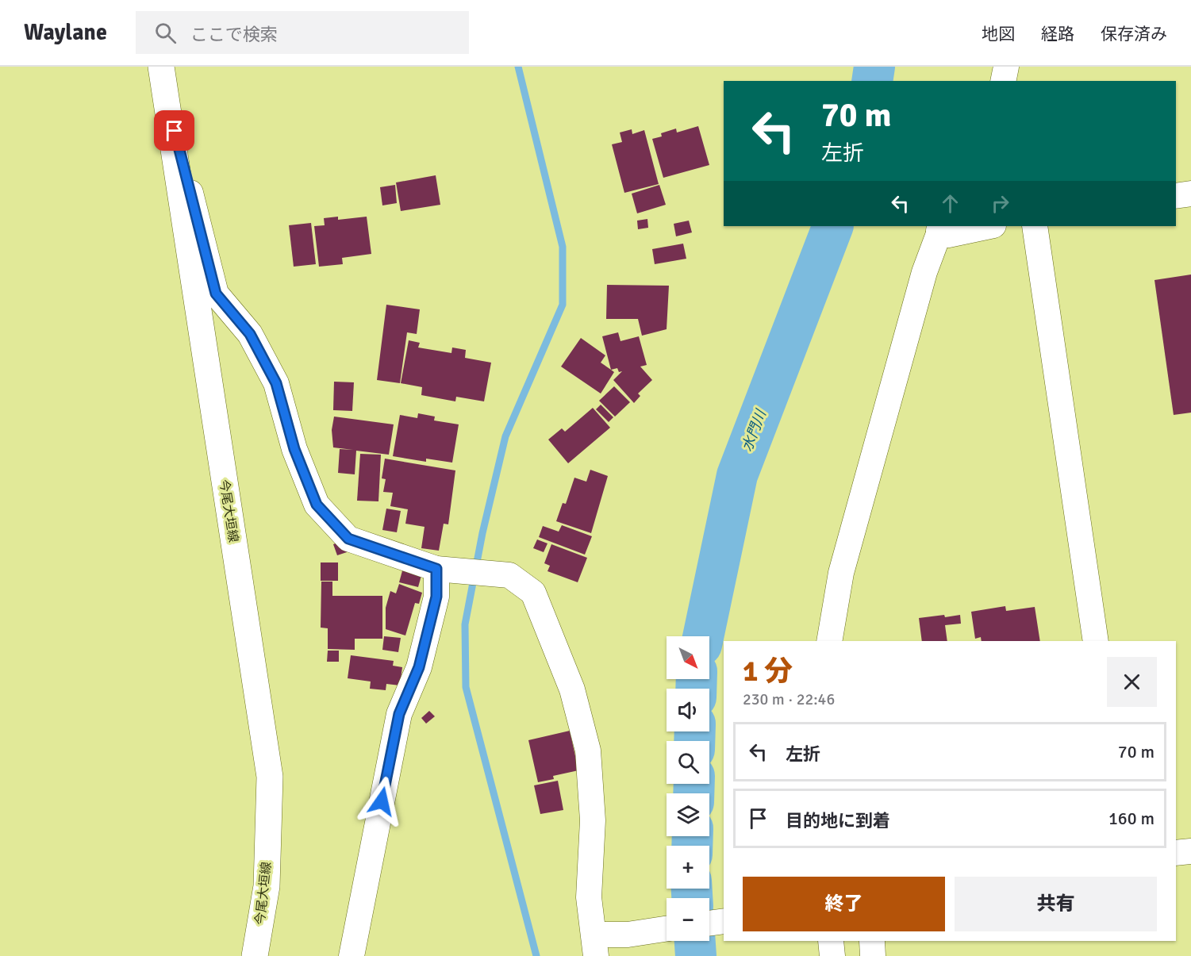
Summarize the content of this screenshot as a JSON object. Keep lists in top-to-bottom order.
{
  "streets": {
    "main road": ["今尾大垣線"]
  },
  "water": ["水門川"],
  "north": "bottom right",
  "page": {
    "header": "Waylane",
    "search": "ここで検索",
    "nav": ["地図", "経路", "保存済み"],
    "turn": ["70 m", "左折"],
    "map_buttons": ["+", "−"],
    "heading": ["1 分", "230 m · 22:46"],
    "list": [
      {
        "name": "左折",
        "value": "70 m"
      },
      {
        "name": "目的地に到着",
        "value": "160 m"
      }
    ],
    "buttons": ["終了", "共有"]
  }
}
